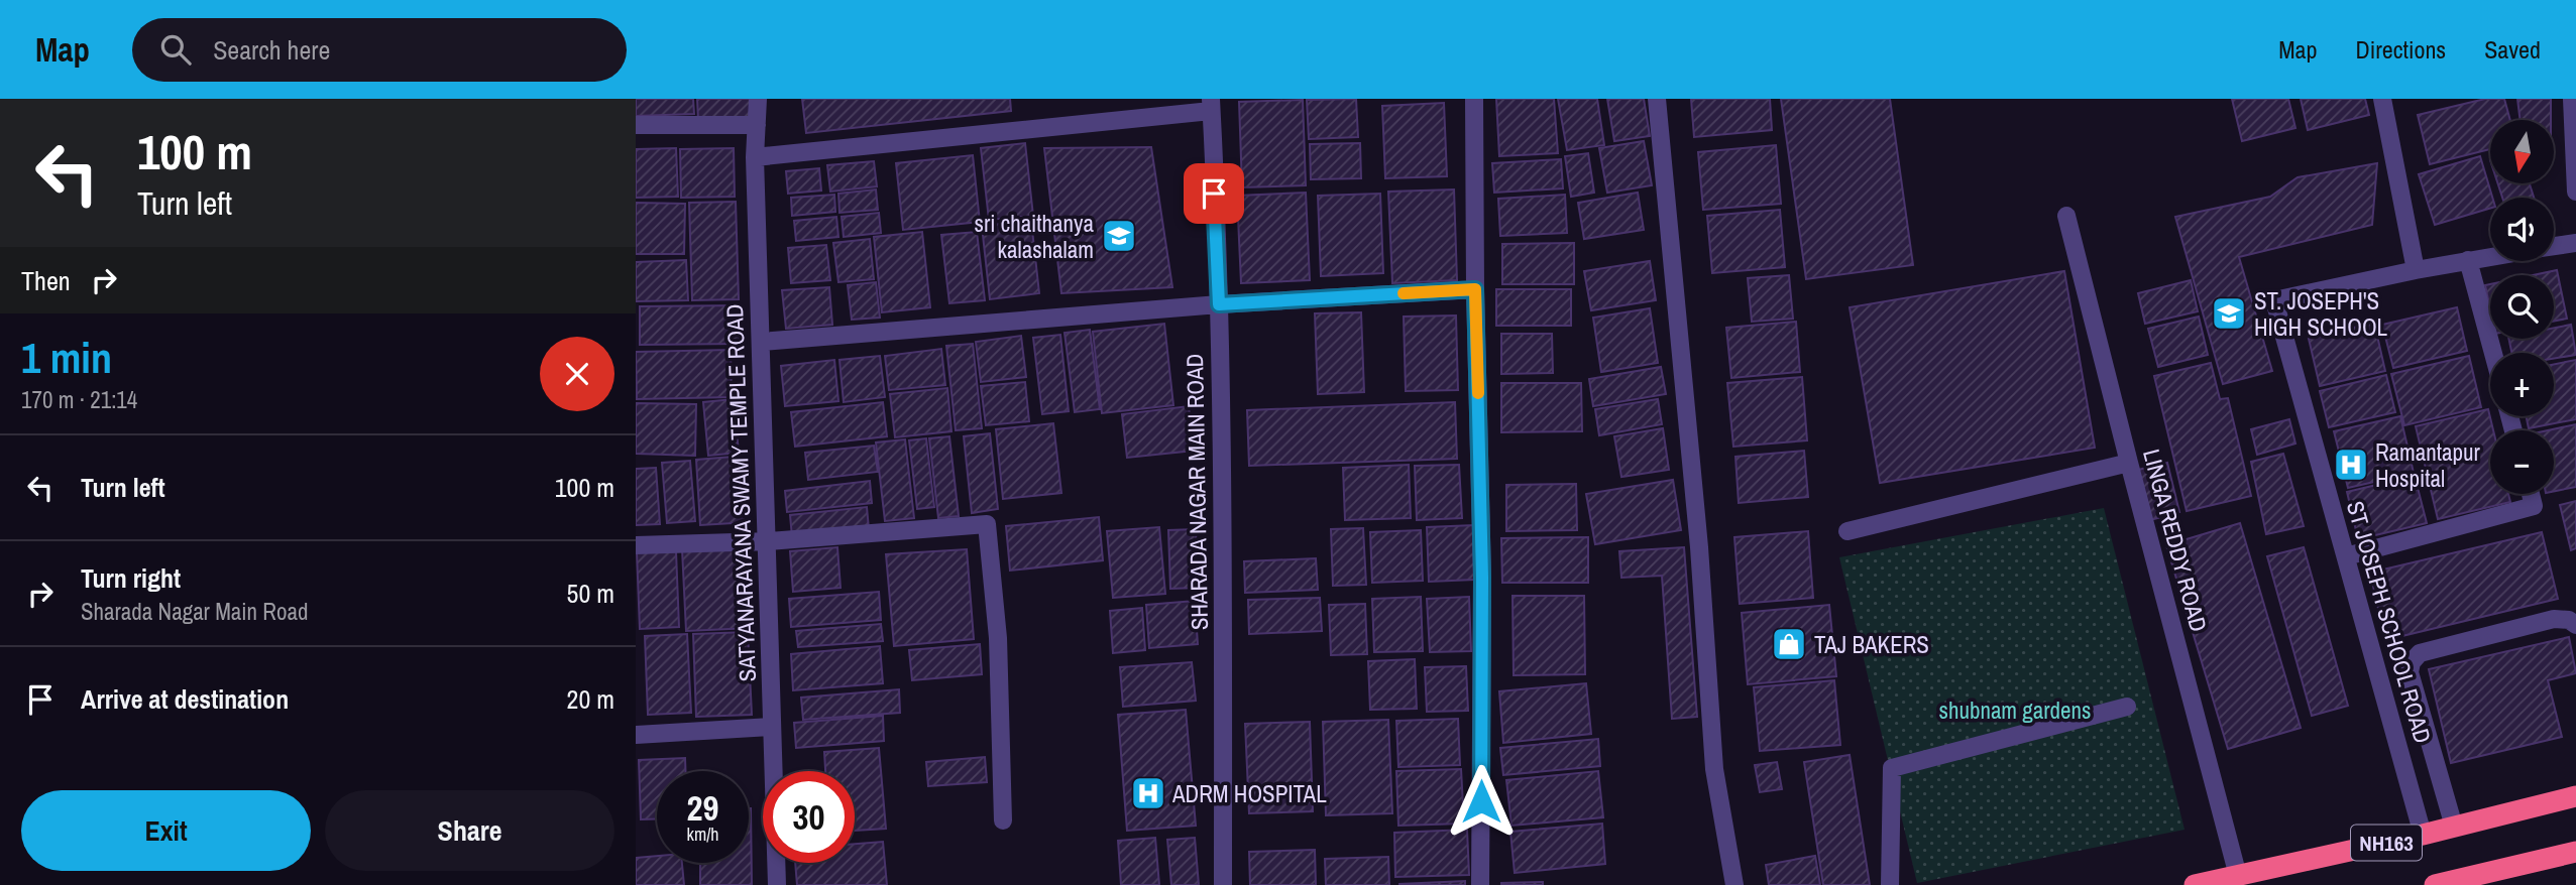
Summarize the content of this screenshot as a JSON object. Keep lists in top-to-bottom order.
{
  "streets": {
    "highway": ["NH163"],
    "street": [
      "SHARADA NAGAR MAIN ROAD",
      "SATYANARAYANA SWAMY TEMPLE ROAD",
      "LINGA REDDY ROAD",
      "ST JOSEPH SCHOOL ROAD"
    ]
  },
  "crossings": [
    ["LINGA REDDY ROAD", "NH163"],
    ["ST JOSEPH SCHOOL ROAD", "NH163"]
  ],
  "parks": ["shubnam gardens"],
  "places": {
    "school or university": ["sri chaithanya kalashalam", "ST. JOSEPH'S HIGH SCHOOL"],
    "hospital": ["Ramantapur Hospital", "ADRM HOSPITAL"],
    "shop": ["TAJ BAKERS"]
  },
  "north": "bottom",
  "page": {
    "header": "Map",
    "search": "Search here",
    "nav": ["Map", "Directions", "Saved"],
    "turn": ["100 m", "Turn left"],
    "map_buttons": ["+", "−"],
    "then": "Then",
    "heading": ["1 min", "170 m · 21:14"],
    "list": [
      {
        "name": "Turn left",
        "value": "100 m"
      },
      {
        "name": "Turn right",
        "note": "Sharada Nagar Main Road",
        "value": "50 m"
      },
      {
        "name": "Arrive at destination",
        "value": "20 m"
      }
    ],
    "speed": "29 km/h",
    "limit": "30",
    "buttons": ["Exit", "Share"]
  }
}
